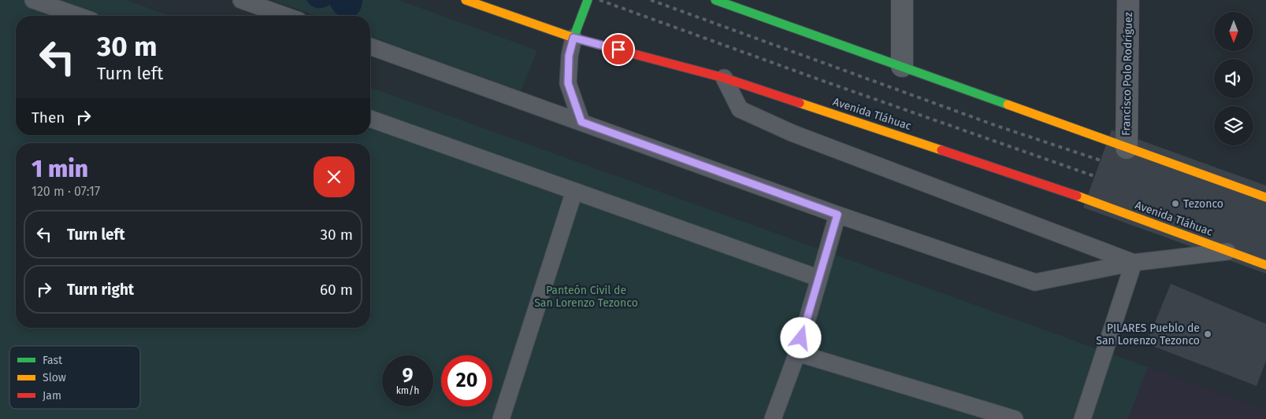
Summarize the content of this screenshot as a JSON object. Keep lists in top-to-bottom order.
{
  "streets": {
    "main road": ["Avenida Tláhuac"],
    "street": ["Francisco Polo Rodríguez"]
  },
  "parks": ["Panteón Civil de San Lorenzo Tezonco"],
  "places": ["Tezonco", "PILARES Pueblo de San Lorenzo Tezonco"],
  "legend": ["Fast", "Slow", "Jam"],
  "north": "bottom",
  "page": {
    "turn": ["30 m", "Turn left"],
    "then": "Then",
    "heading": ["1 min", "120 m · 07:17"],
    "list": [
      {
        "name": "Turn left",
        "value": "30 m"
      },
      {
        "name": "Turn right",
        "value": "60 m"
      }
    ],
    "speed": "9 km/h",
    "limit": "20"
  }
}
